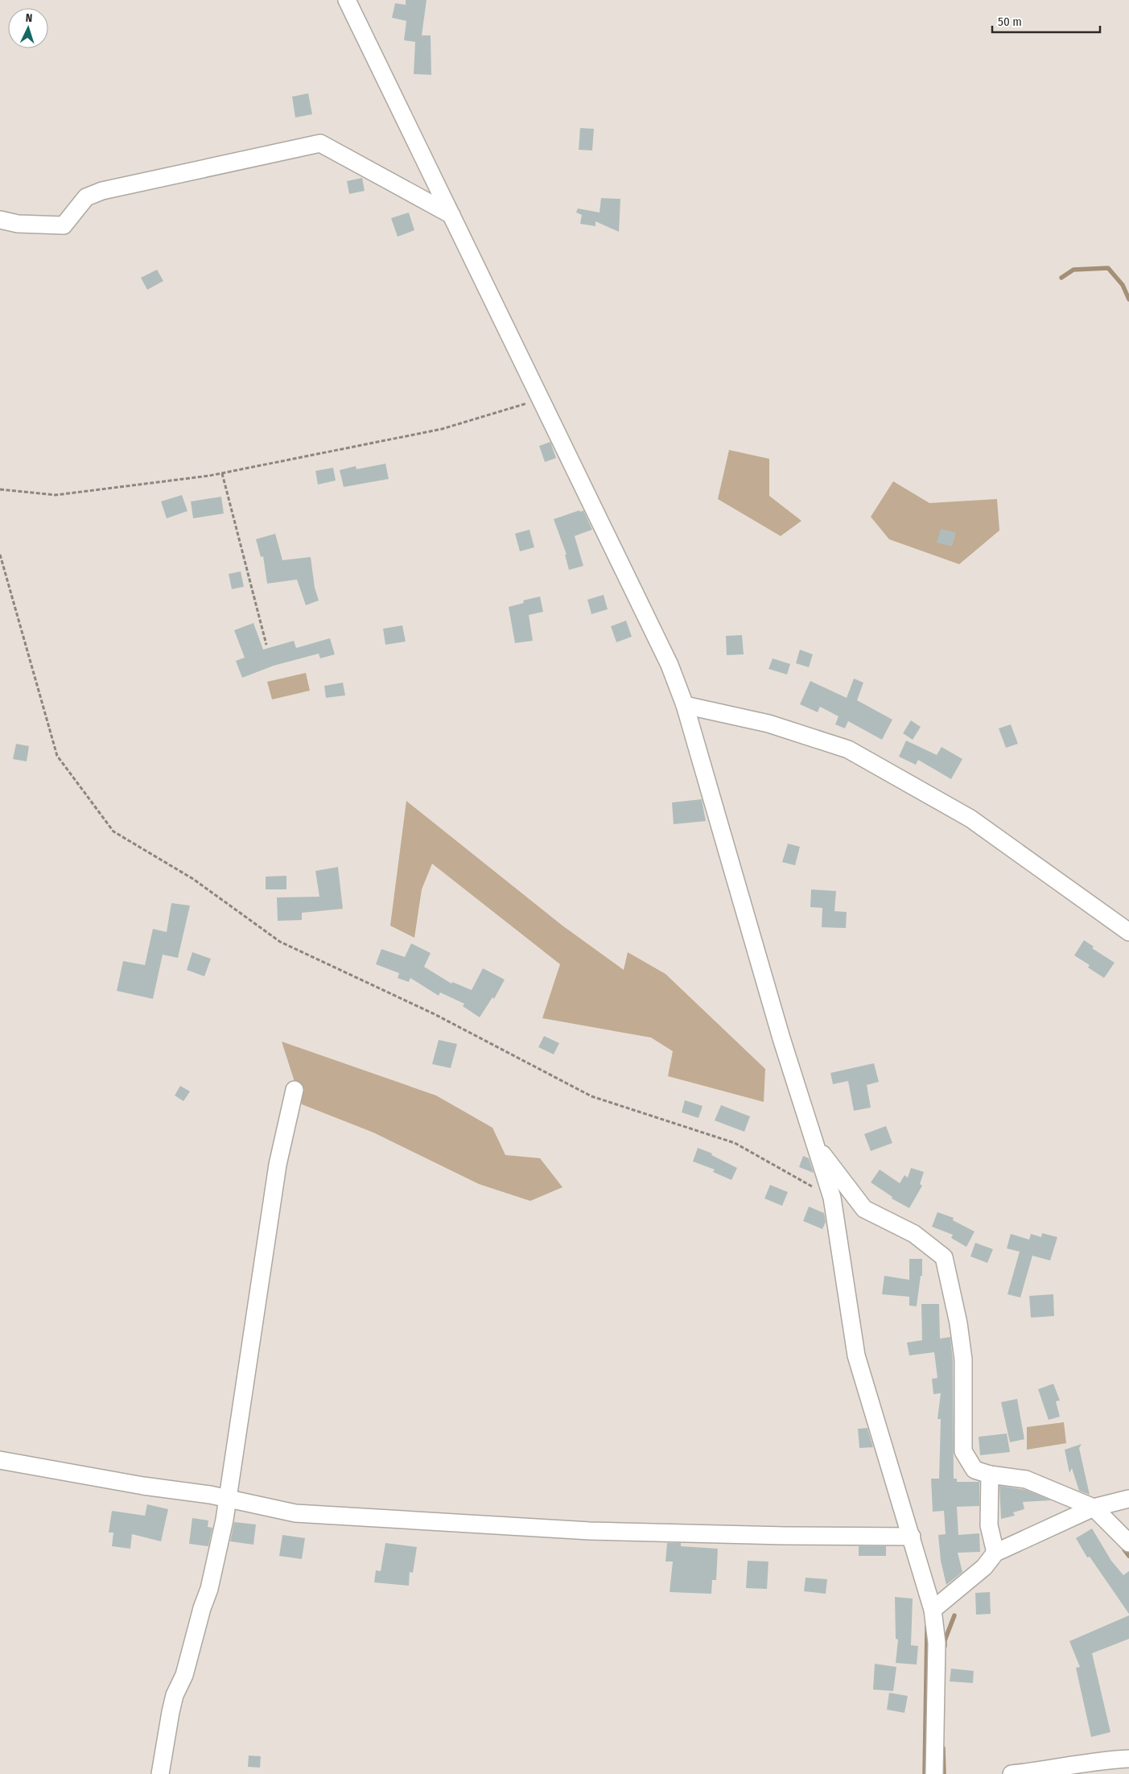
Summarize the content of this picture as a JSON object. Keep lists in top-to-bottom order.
{
  "scale_bar": "50 m",
  "north": "top"
}
